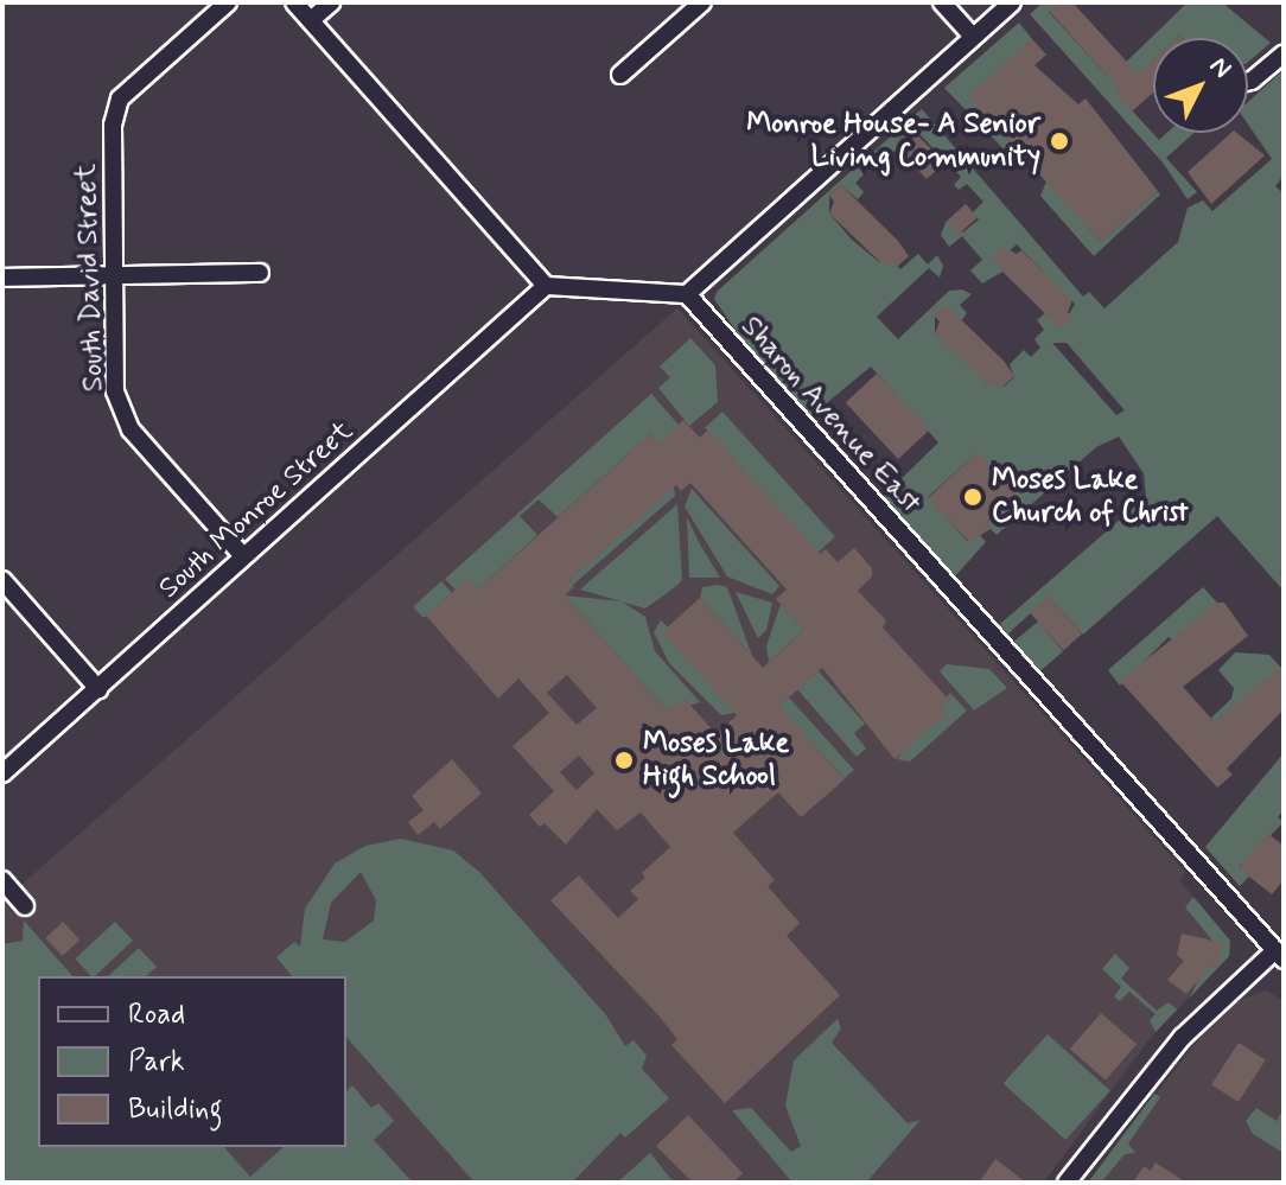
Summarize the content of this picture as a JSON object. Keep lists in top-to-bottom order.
{
  "streets": {
    "street": ["South David Street", "Sharon Avenue East", "South Monroe Street"]
  },
  "crossings": [
    ["South David Street", "South Monroe Street"]
  ],
  "places": ["Monroe House- A Senior Living Community", "Moses Lake Church of Christ", "Moses Lake High School"],
  "legend": ["Road", "Park", "Building"],
  "north": "top right"
}
